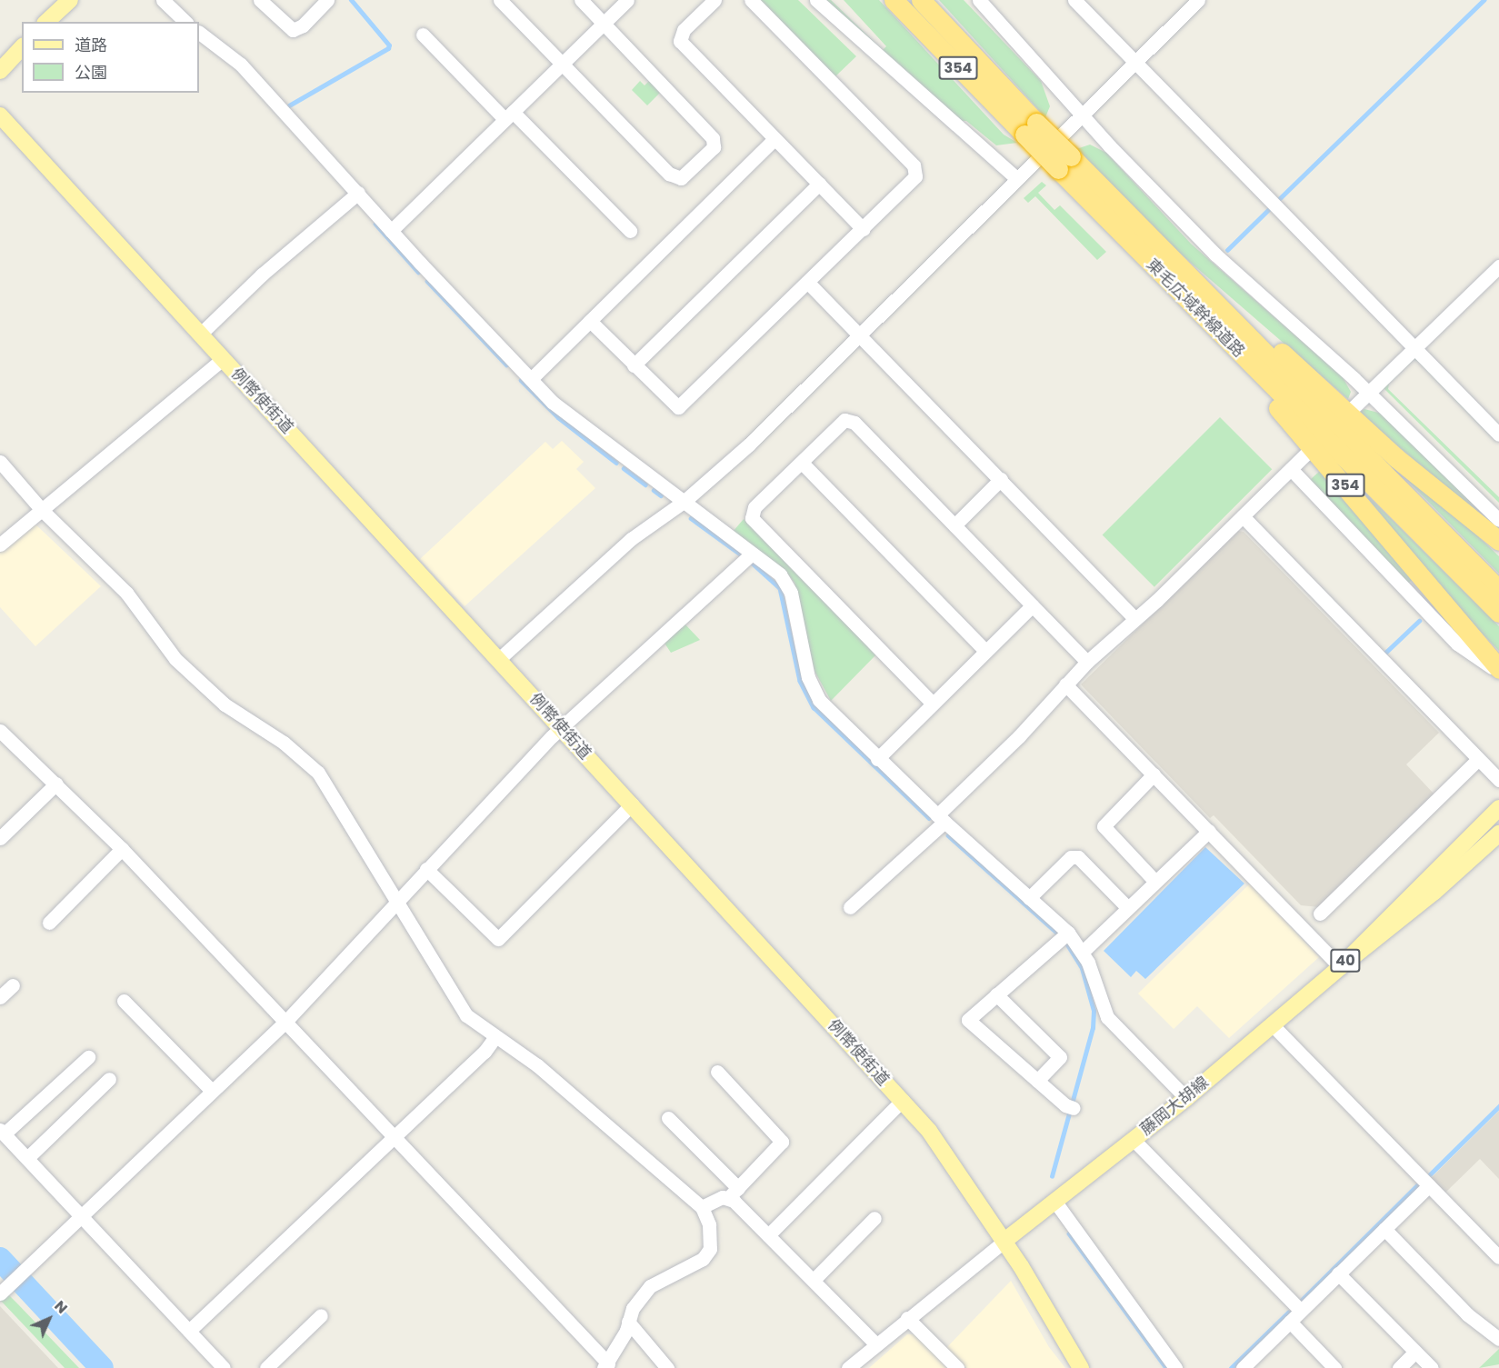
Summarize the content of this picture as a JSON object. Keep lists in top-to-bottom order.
{
  "streets": {
    "highway": ["354", "東毛広域幹線道路"],
    "main road": ["例幣使街道", "40", "藤岡大胡線"]
  },
  "crossings": [
    ["354", "東毛広域幹線道路"],
    ["例幣使街道", "藤岡大胡線"]
  ],
  "legend": ["道路", "公園"],
  "north": "top right"
}
